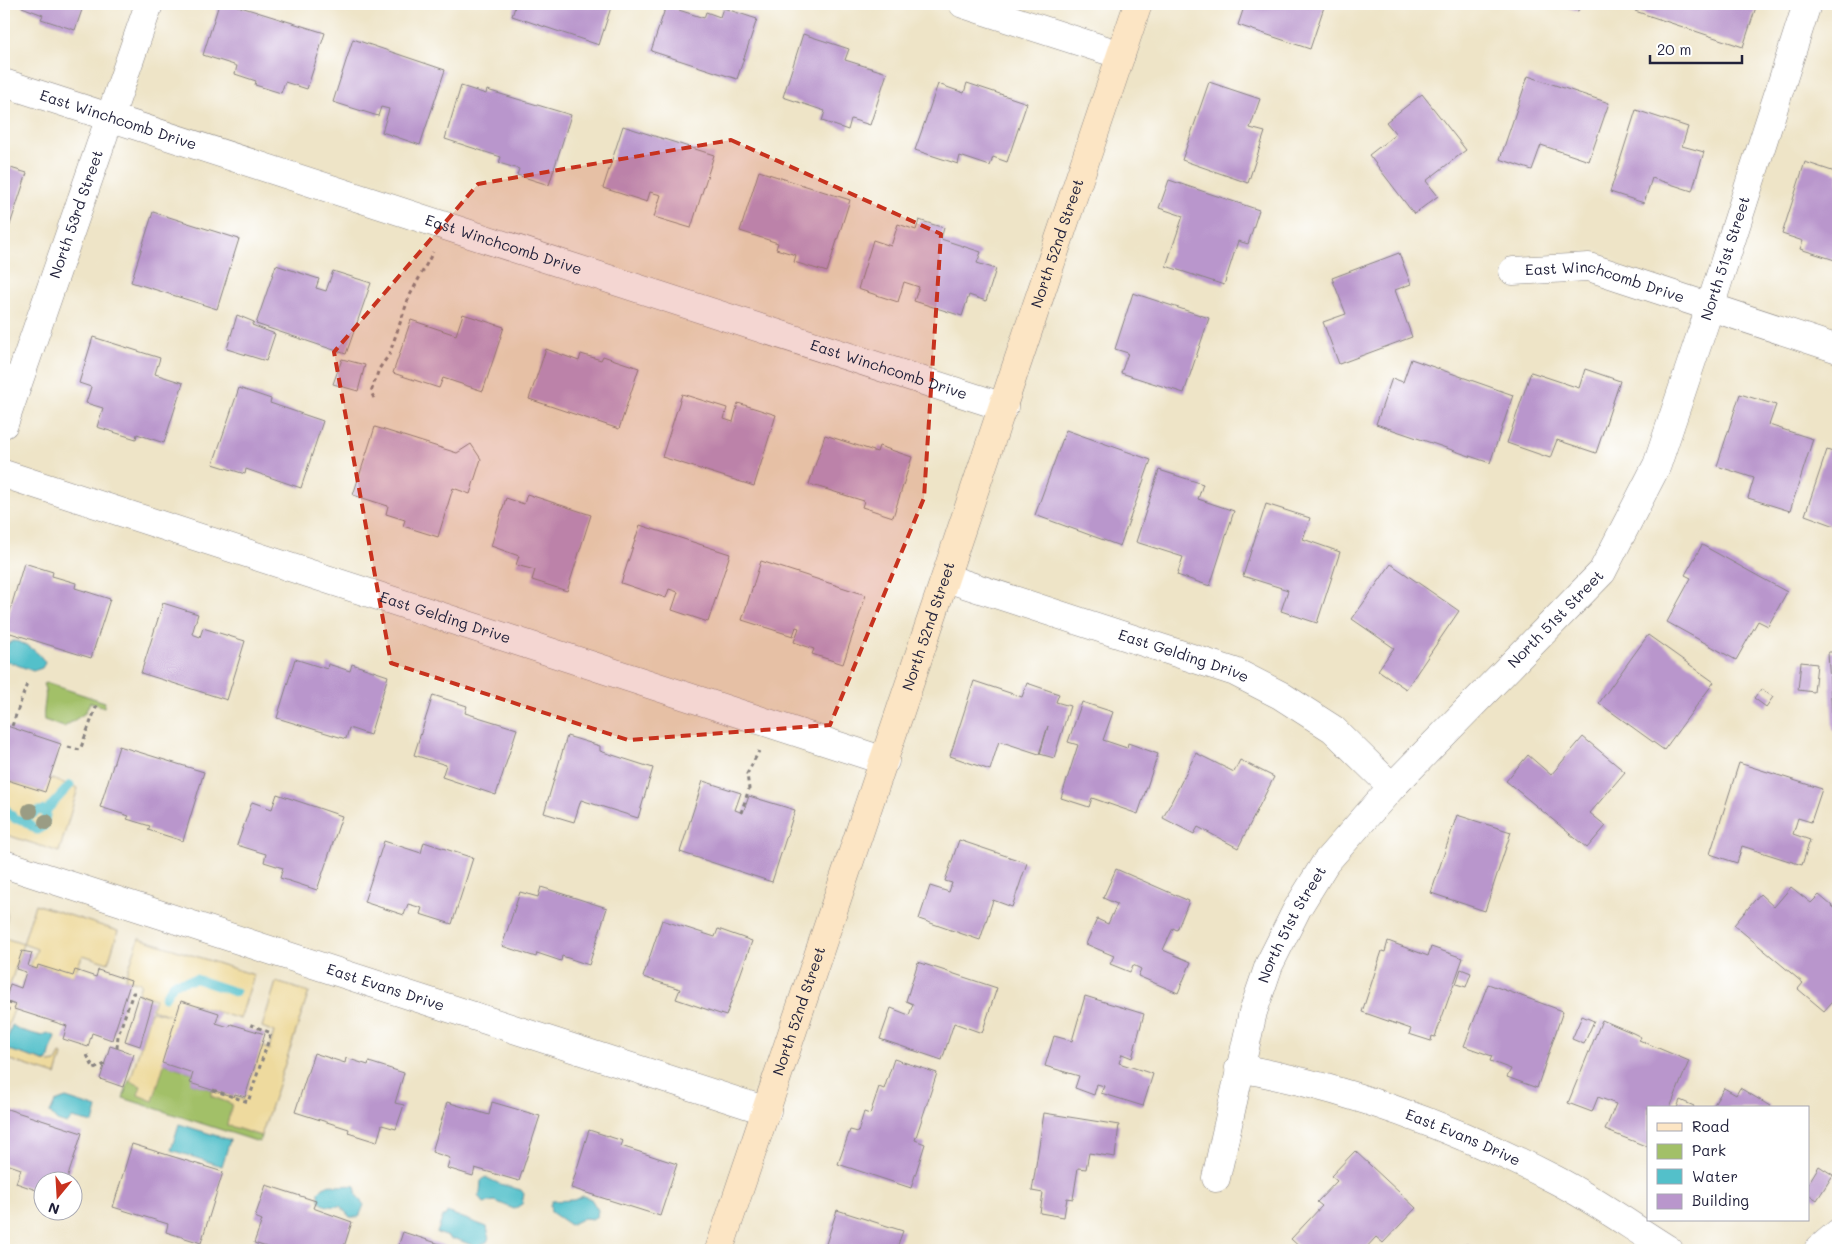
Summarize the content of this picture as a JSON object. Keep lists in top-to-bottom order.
{
  "streets": {
    "street": [
      "East Winchcomb Drive",
      "North 53rd Street",
      "North 52nd Street",
      "North 51st Street",
      "East Gelding Drive",
      "East Evans Drive"
    ]
  },
  "crossings": [
    ["East Winchcomb Drive", "North 53rd Street"],
    ["East Winchcomb Drive", "North 52nd Street"],
    ["East Winchcomb Drive", "North 51st Street"],
    ["North 52nd Street", "East Gelding Drive"],
    ["North 52nd Street", "East Evans Drive"],
    ["North 51st Street", "East Gelding Drive"],
    ["North 51st Street", "East Evans Drive"]
  ],
  "legend": [
    "Road",
    "Park",
    "Water",
    "Building"
  ],
  "scale_bar": "20 m",
  "north": "bottom"
}
